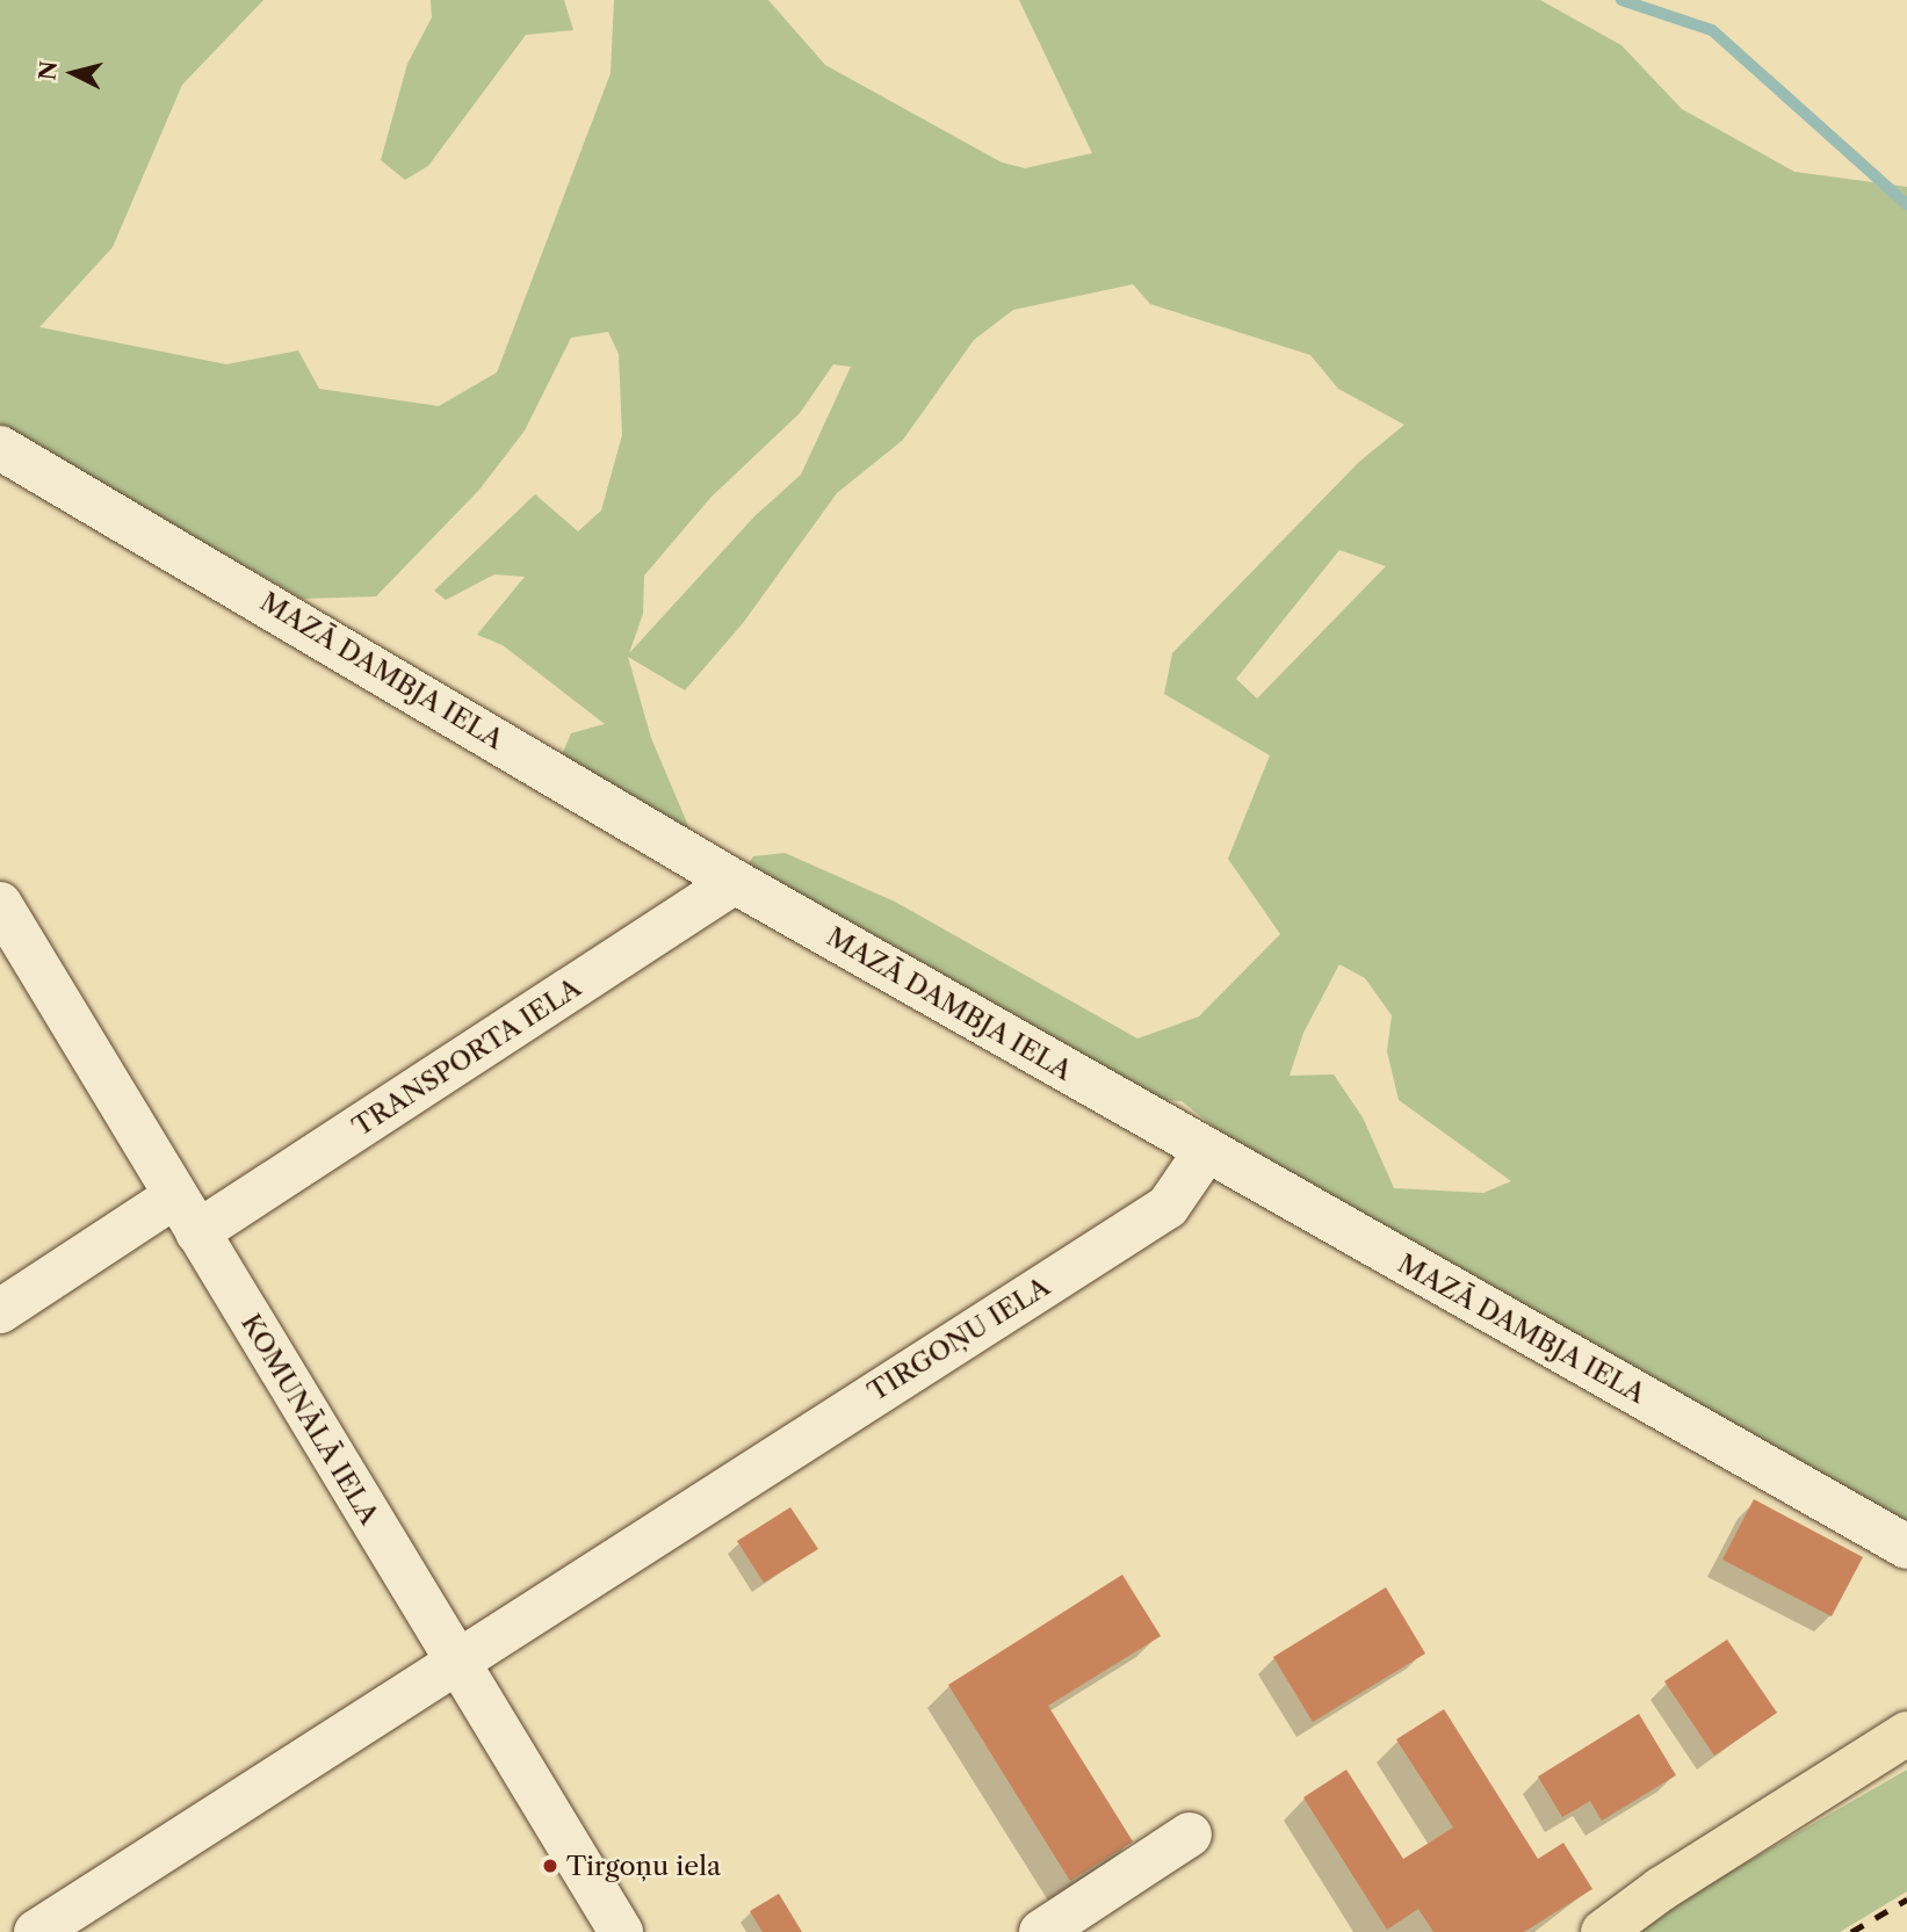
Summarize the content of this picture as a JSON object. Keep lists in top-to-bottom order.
{
  "streets": {
    "street": [
      "MAZĀ DAMBJA IELA",
      "TRANSPORTA IELA",
      "TIRGOŅU IELA",
      "KOMUNĀLĀ IELA"
    ]
  },
  "crossings": [
    ["MAZĀ DAMBJA IELA", "TRANSPORTA IELA"],
    ["MAZĀ DAMBJA IELA", "TIRGOŅU IELA"],
    ["TRANSPORTA IELA", "KOMUNĀLĀ IELA"],
    ["TIRGOŅU IELA", "KOMUNĀLĀ IELA"]
  ],
  "places": ["Tirgoņu iela"],
  "north": "left"
}
